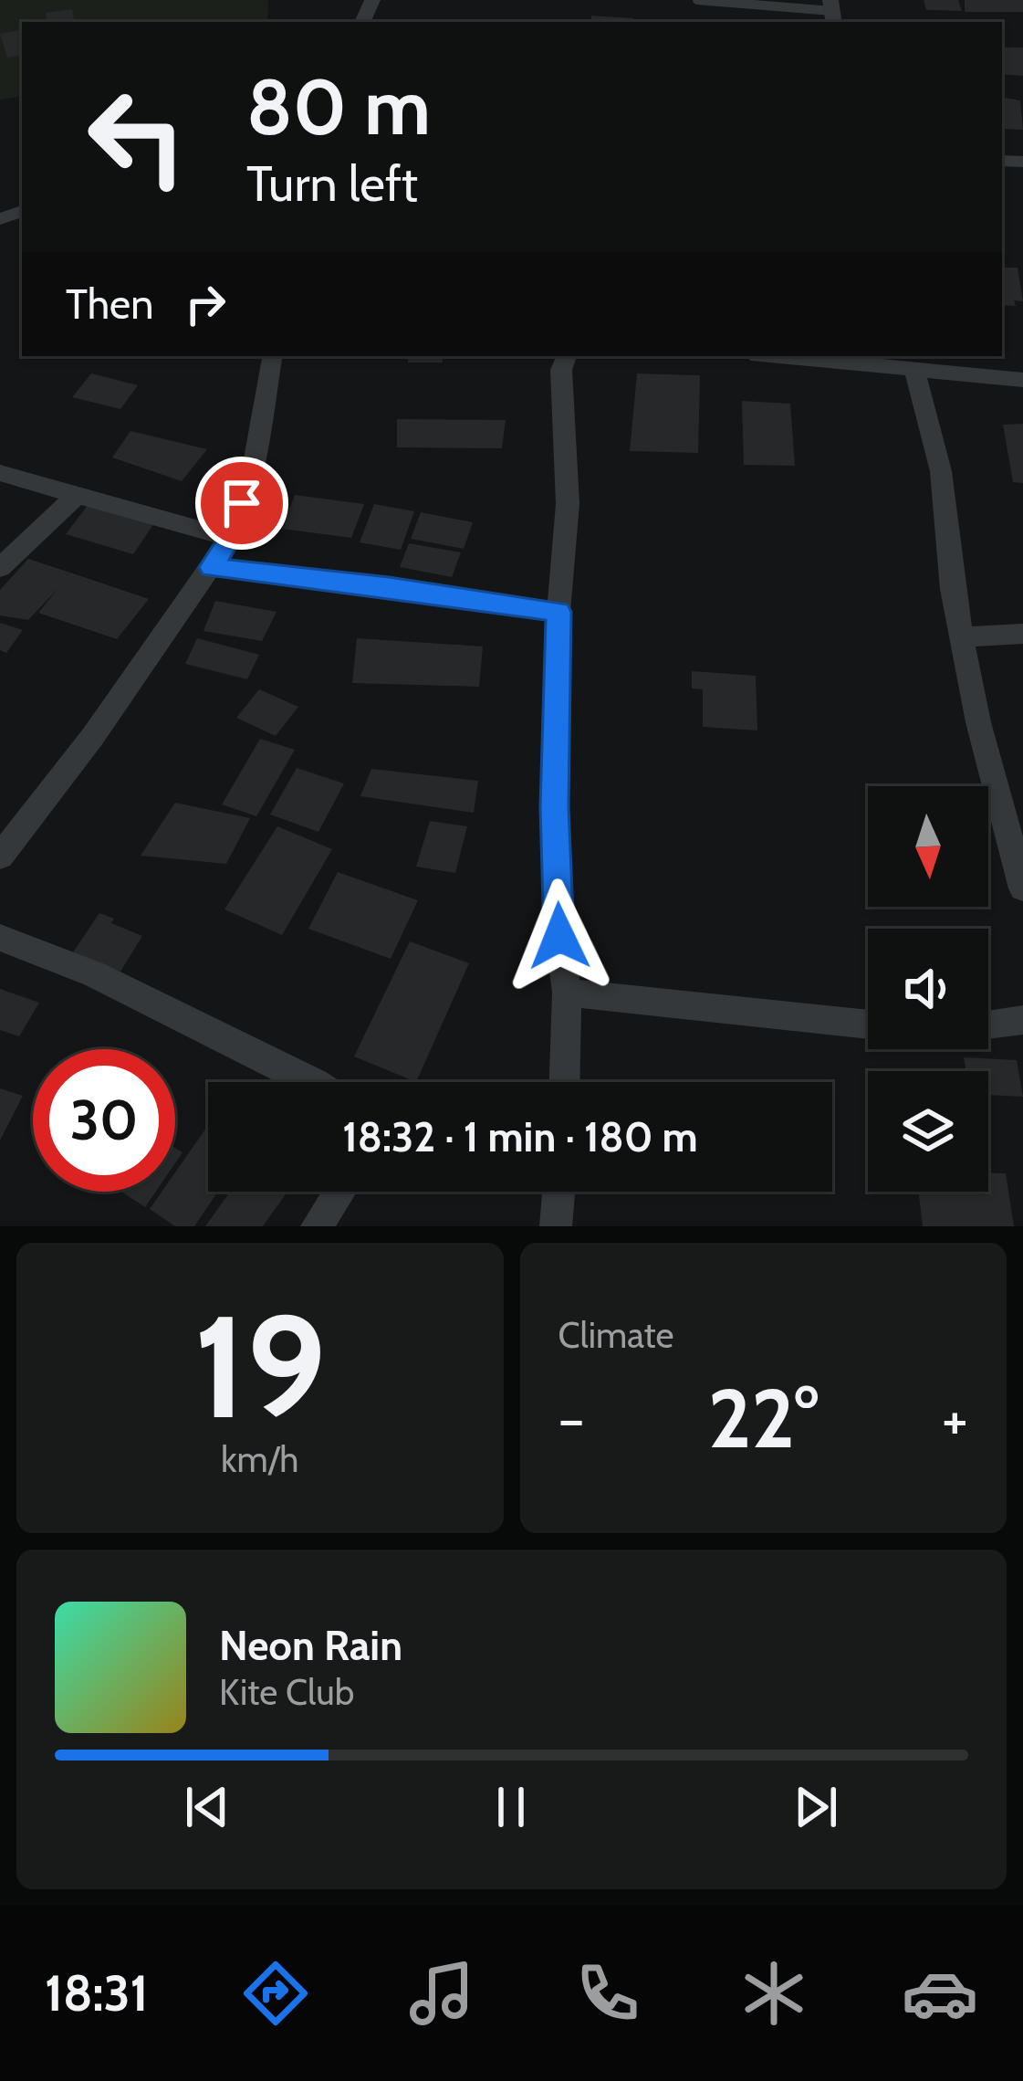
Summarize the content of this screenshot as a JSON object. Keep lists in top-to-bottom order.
{
  "north": "bottom",
  "page": {
    "turn": ["80 m", "Turn left"],
    "then": "Then",
    "limit": "30",
    "trip": "18:32 · 1 min · 180 m",
    "tile": [
      ["19", "km/h"],
      "Climate"
    ],
    "heat": ["−", "22°", "+"],
    "song": ["Neon Rain", "Kite Club"],
    "tabs": "18:31"
  }
}
